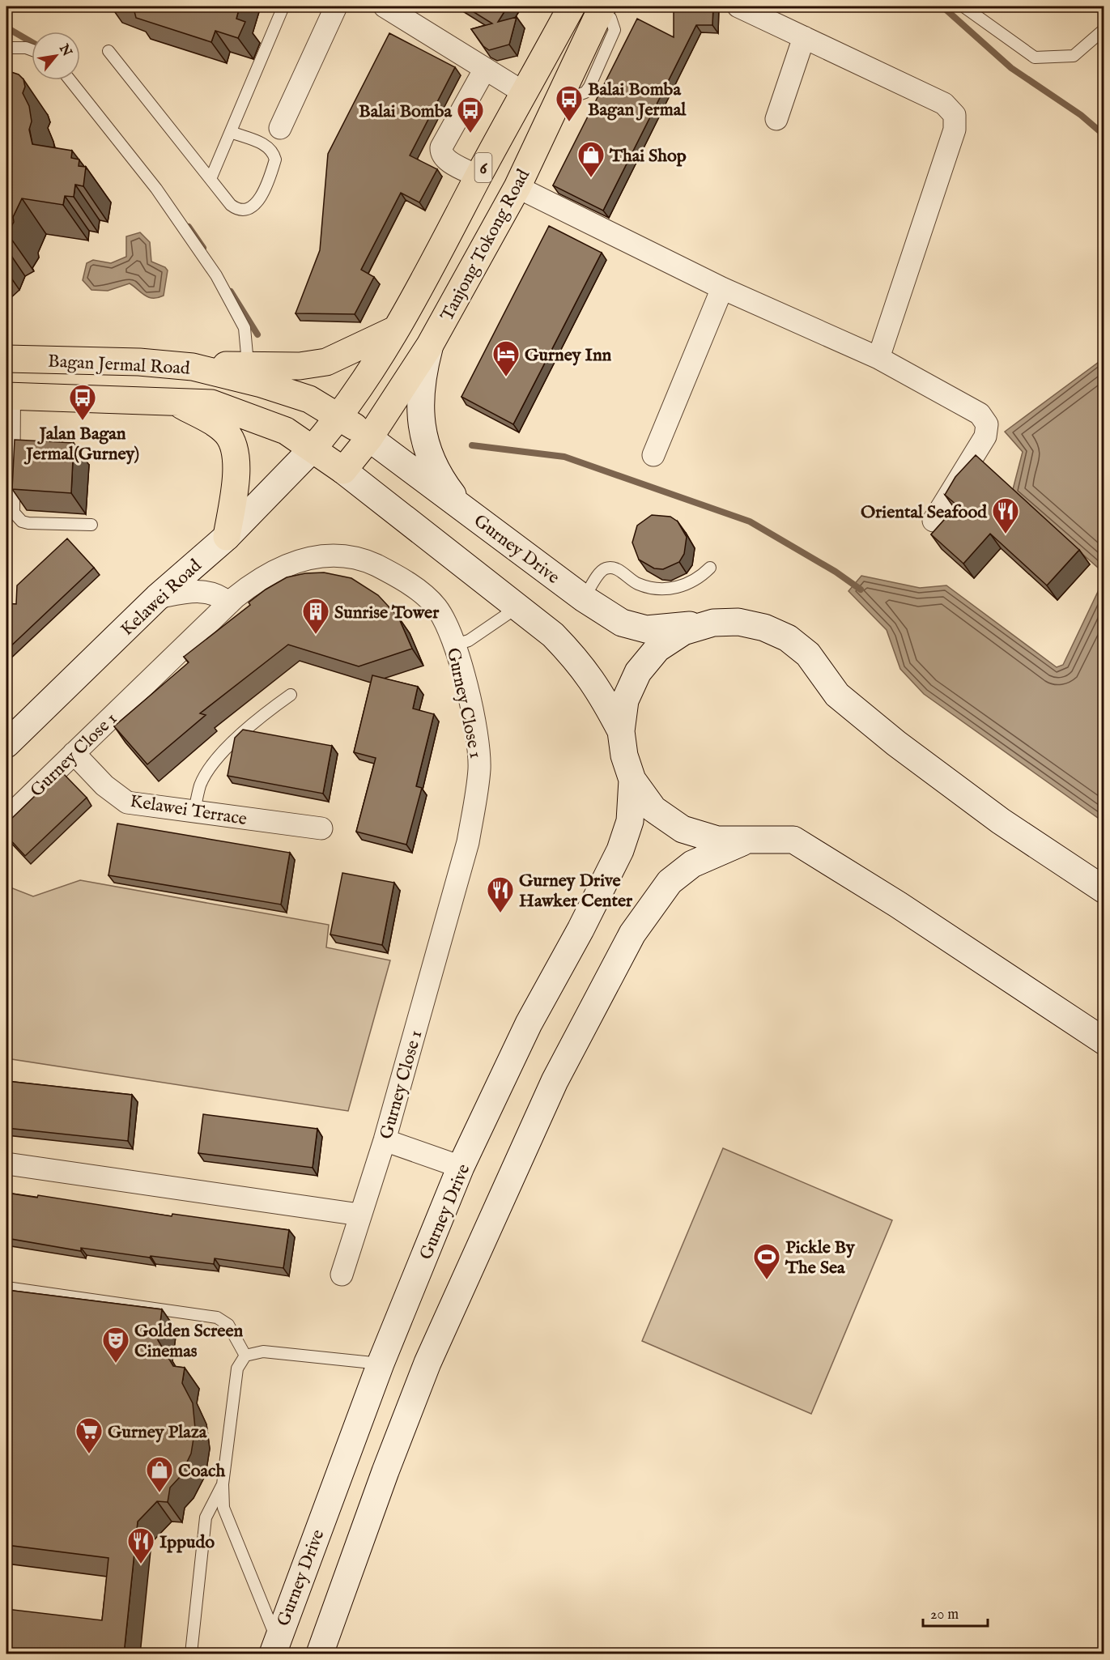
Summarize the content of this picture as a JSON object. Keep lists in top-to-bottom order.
{
  "streets": {
    "main road": [
      "6",
      "Tanjong Tokong Road",
      "Bagan Jermal Road",
      "Gurney Drive",
      "Kelawei Road"
    ],
    "street": ["Gurney Close 1", "Kelawei Terrace"]
  },
  "crossings": [
    ["Tanjong Tokong Road", "Bagan Jermal Road"],
    ["Tanjong Tokong Road", "Gurney Drive"],
    ["Tanjong Tokong Road", "Kelawei Road"],
    ["Bagan Jermal Road", "Gurney Drive"],
    ["Bagan Jermal Road", "Kelawei Road"],
    ["Gurney Close 1", "Kelawei Terrace"]
  ],
  "places": {
    "bus stop": ["Balai Bomba Bagan Jermal", "Balai Bomba", "Jalan Bagan Jermal(Gurney)"],
    "shop": ["Thai Shop", "Coach"],
    "hotel": ["Gurney Inn"],
    "restaurant": ["Oriental Seafood", "Gurney Drive Hawker Center", "Ippudo"],
    "building": ["Sunrise Tower"],
    "sports": ["Pickle By The Sea"],
    "theatre": ["Golden Screen Cinemas"],
    "supermarket": ["Gurney Plaza"]
  },
  "scale_bar": "20 m",
  "north": "top right"
}
